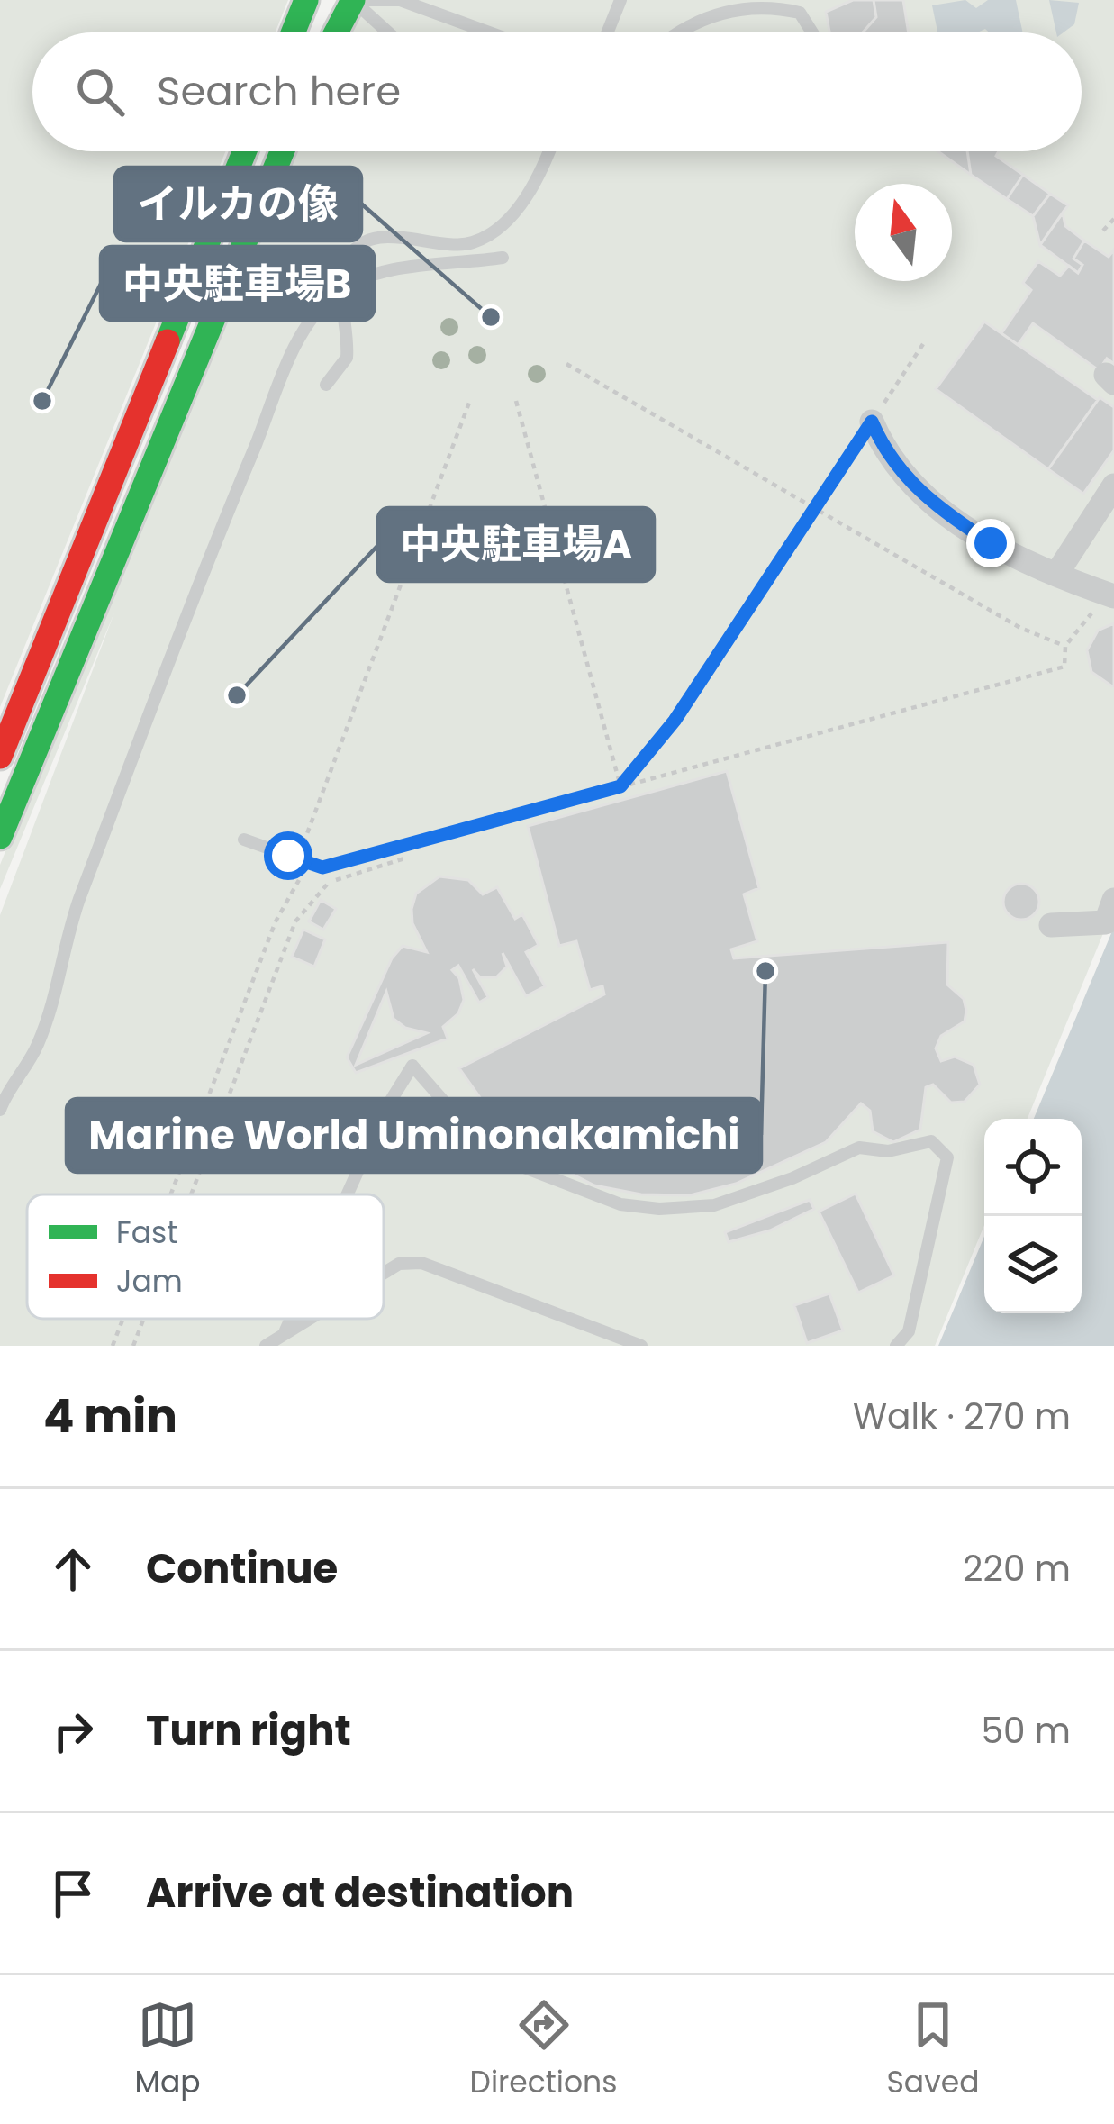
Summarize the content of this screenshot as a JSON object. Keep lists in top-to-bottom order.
{
  "places": [
    "イルカの像",
    "中央駐車場B",
    "中央駐車場A",
    "Marine World Uminonakamichi"
  ],
  "legend": ["Fast", "Jam"],
  "north": "top",
  "page": {
    "search": "Search here",
    "heading": ["4 min", "Walk · 270 m"],
    "list": [
      ["Continue", "220 m"],
      ["Turn right", "50 m"],
      "Arrive at destination"
    ],
    "nav": ["Map", "Directions", "Saved"]
  }
}
